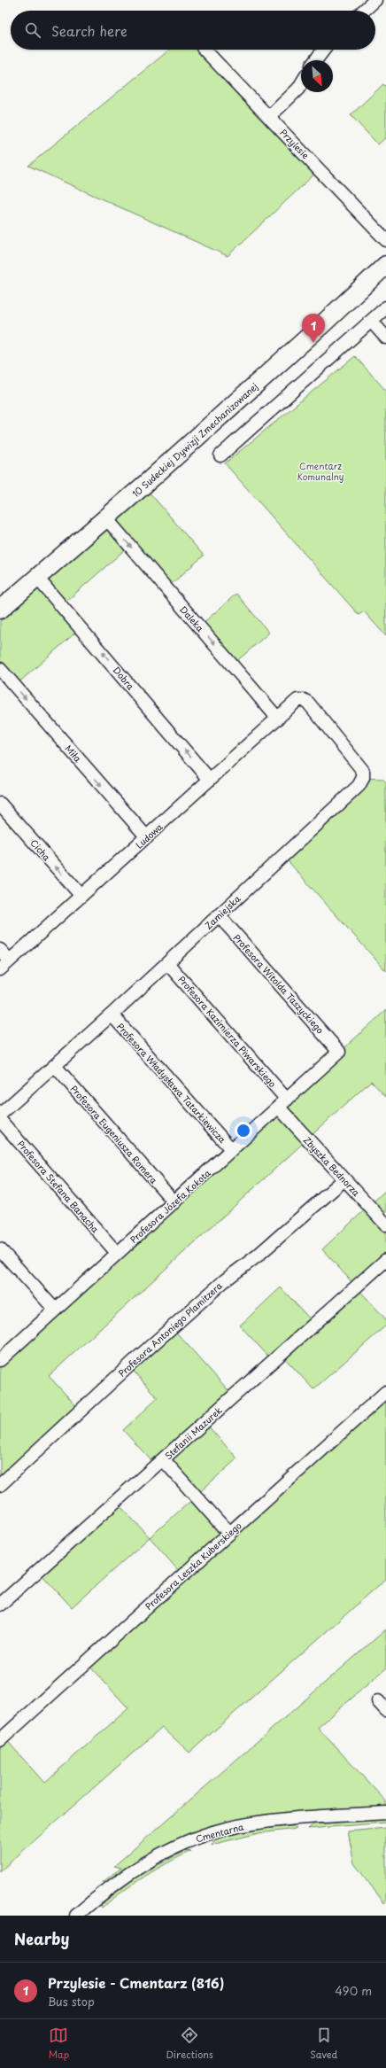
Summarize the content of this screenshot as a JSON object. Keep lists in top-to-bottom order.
{
  "streets": {
    "street": [
      "Przylesie",
      "10 Sudeckiej Dywizji Zmechanizowanej",
      "Daleka",
      "Dobra",
      "Miła",
      "Ludowa",
      "Cicha",
      "Zamiejska",
      "Profesora Witolda Taszyckiego",
      "Profesora Kazimierza Piwarskiego",
      "Profesora Władysława Tatarkiewicza",
      "Profesora Eugeniusza Romera",
      "Zbyszka Bednorza",
      "Profesora Stefana Banacha",
      "Profesora Józefa Kokota",
      "Profesora Antoniego Plamitzera",
      "Stefanii Mazurek",
      "Profesora Leszka Kuberskiego",
      "Cmentarna"
    ]
  },
  "crossings": [
    ["10 Sudeckiej Dywizji Zmechanizowanej", "Daleka"],
    ["10 Sudeckiej Dywizji Zmechanizowanej", "Dobra"],
    ["Daleka", "Ludowa"],
    ["Dobra", "Ludowa"],
    ["Miła", "Ludowa"],
    ["Ludowa", "Cicha"],
    ["Ludowa", "Zamiejska"],
    ["Zamiejska", "Profesora Witolda Taszyckiego"],
    ["Zamiejska", "Profesora Kazimierza Piwarskiego"],
    ["Zamiejska", "Profesora Władysława Tatarkiewicza"],
    ["Zamiejska", "Profesora Eugeniusza Romera"],
    ["Profesora Witolda Taszyckiego", "Profesora Józefa Kokota"],
    ["Profesora Kazimierza Piwarskiego", "Zbyszka Bednorza"],
    ["Profesora Kazimierza Piwarskiego", "Profesora Józefa Kokota"],
    ["Profesora Władysława Tatarkiewicza", "Profesora Józefa Kokota"],
    ["Profesora Eugeniusza Romera", "Profesora Józefa Kokota"],
    ["Zbyszka Bednorza", "Profesora Józefa Kokota"],
    ["Zbyszka Bednorza", "Profesora Antoniego Plamitzera"],
    ["Profesora Stefana Banacha", "Profesora Józefa Kokota"]
  ],
  "one_way": [
    "Daleka",
    "Dobra",
    "Miła",
    "Cicha"
  ],
  "parks": ["Cmentarz Komunalny"],
  "north": "bottom right",
  "page": {
    "search": "Search here",
    "pins": "1",
    "heading": "Nearby",
    "list": [
      {
        "mark": "1",
        "name": "Przylesie - Cmentarz (816)",
        "note": "Bus stop",
        "value": "490 m"
      }
    ],
    "nav": ["Map", "Directions", "Saved"]
  }
}
